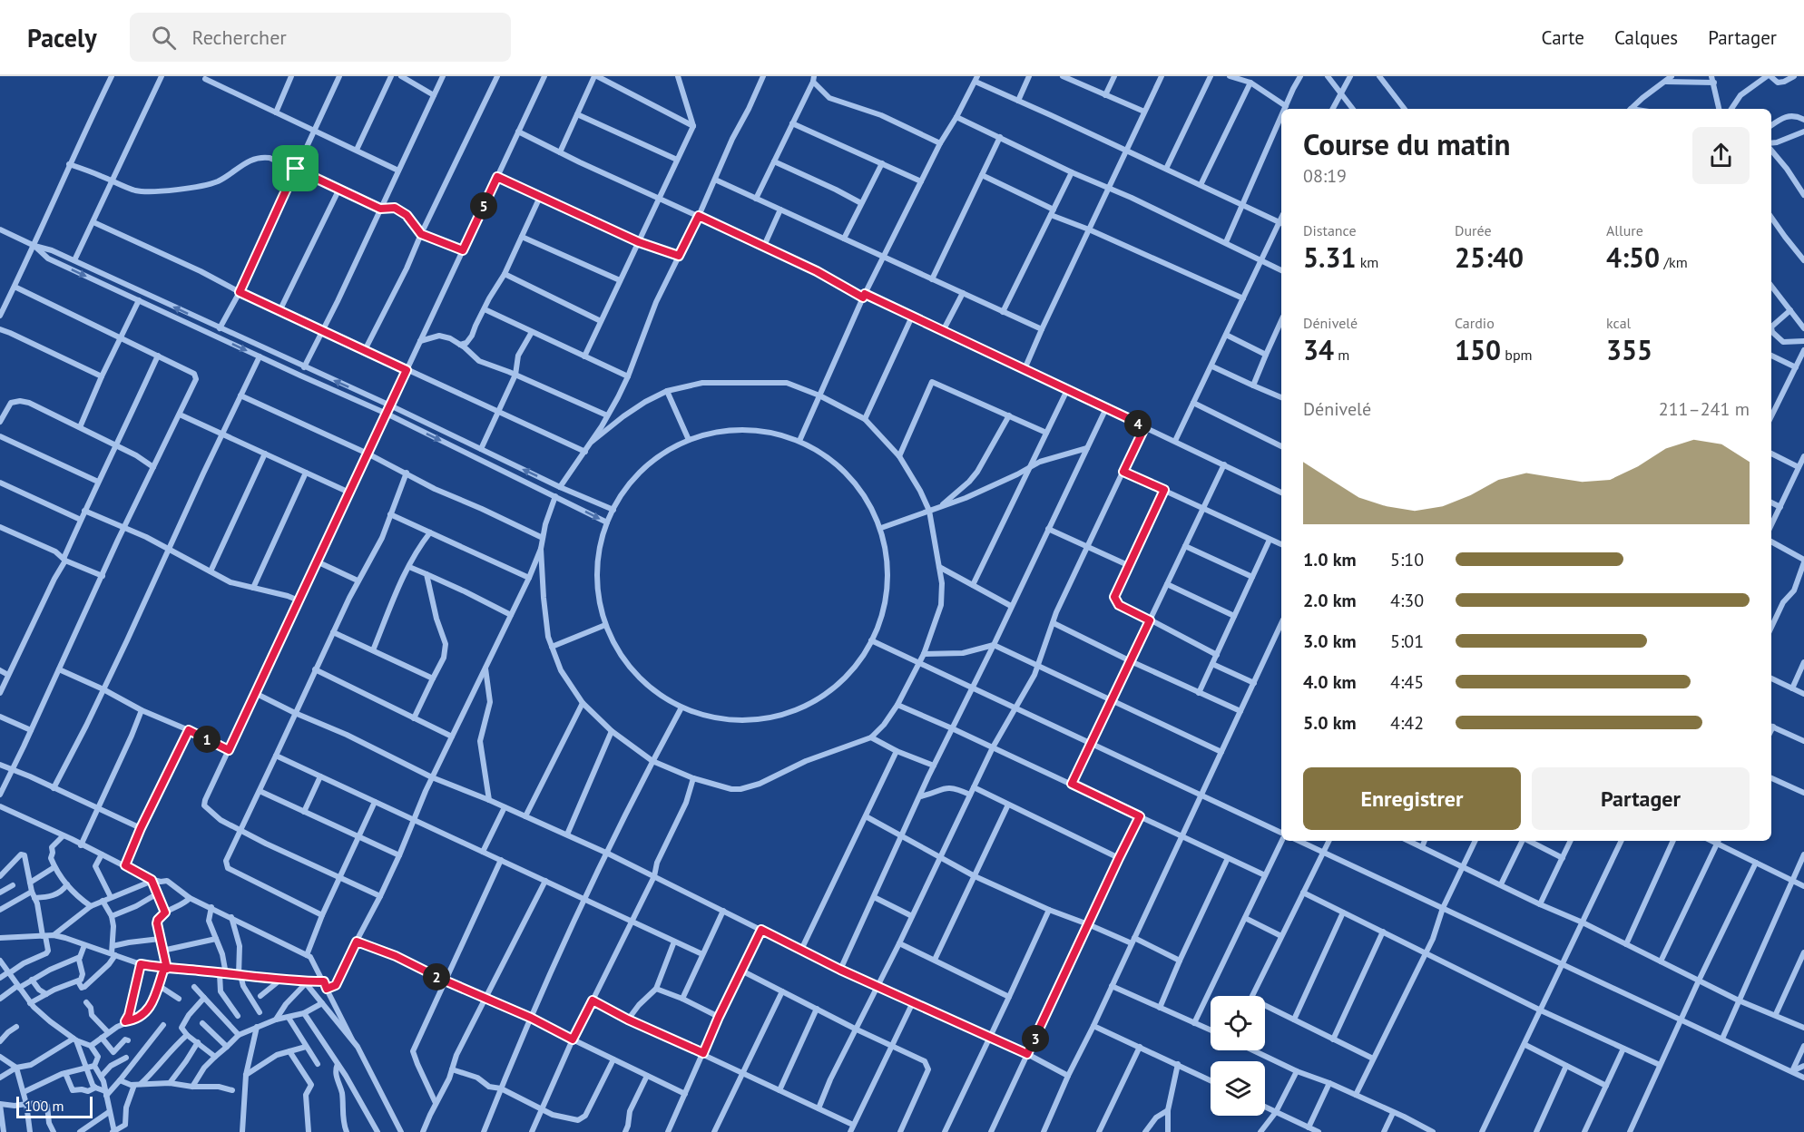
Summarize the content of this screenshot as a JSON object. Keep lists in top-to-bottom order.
{
  "scale_bar": "100 m",
  "page": {
    "header": "Pacely",
    "search": "Rechercher",
    "nav": ["Carte", "Calques", "Partager"],
    "heading": ["Course du matin", "08:19"],
    "pins": [
      "5",
      "4",
      "1",
      "2",
      "3"
    ],
    "stats": [
      ["Distance", "5.31 km"],
      ["Durée", "25:40"],
      ["Allure", "4:50 /km"],
      ["Dénivelé", "34 m"],
      ["Cardio", "150 bpm"],
      ["kcal", "355"]
    ],
    "chart": ["Dénivelé", "211–241 m"],
    "list": [
      {
        "name": "1.0 km",
        "note": "5:10"
      },
      {
        "name": "2.0 km",
        "note": "4:30"
      },
      {
        "name": "3.0 km",
        "note": "5:01"
      },
      {
        "name": "4.0 km",
        "note": "4:45"
      },
      {
        "name": "5.0 km",
        "note": "4:42"
      }
    ],
    "buttons": ["Enregistrer", "Partager"],
    "scale": "100 m"
  }
}
